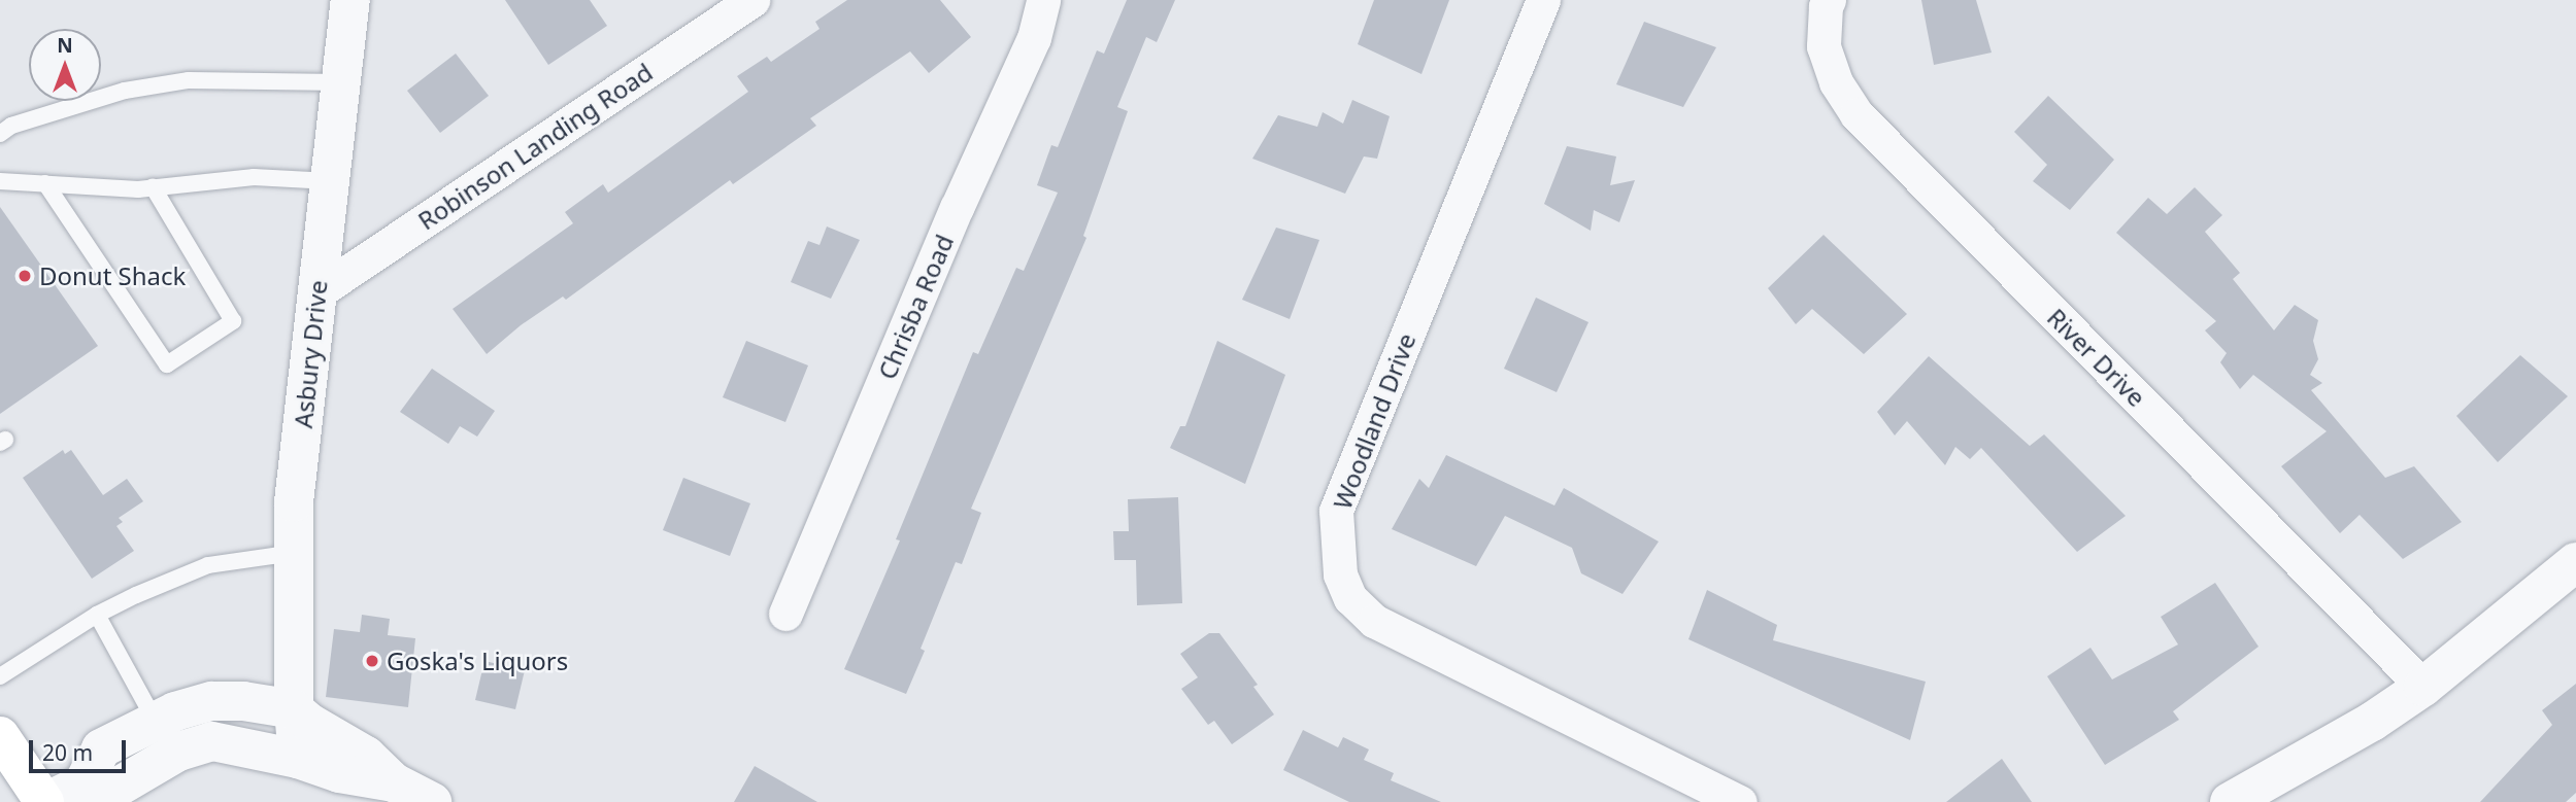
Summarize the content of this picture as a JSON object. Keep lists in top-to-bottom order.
{
  "streets": {
    "street": [
      "Robinson Landing Road",
      "Chrisba Road",
      "Asbury Drive",
      "River Drive",
      "Woodland Drive"
    ]
  },
  "crossings": [
    ["Robinson Landing Road", "Asbury Drive"]
  ],
  "places": ["Donut Shack", "Goska's Liquors"],
  "scale_bar": "20 m",
  "north": "top"
}
